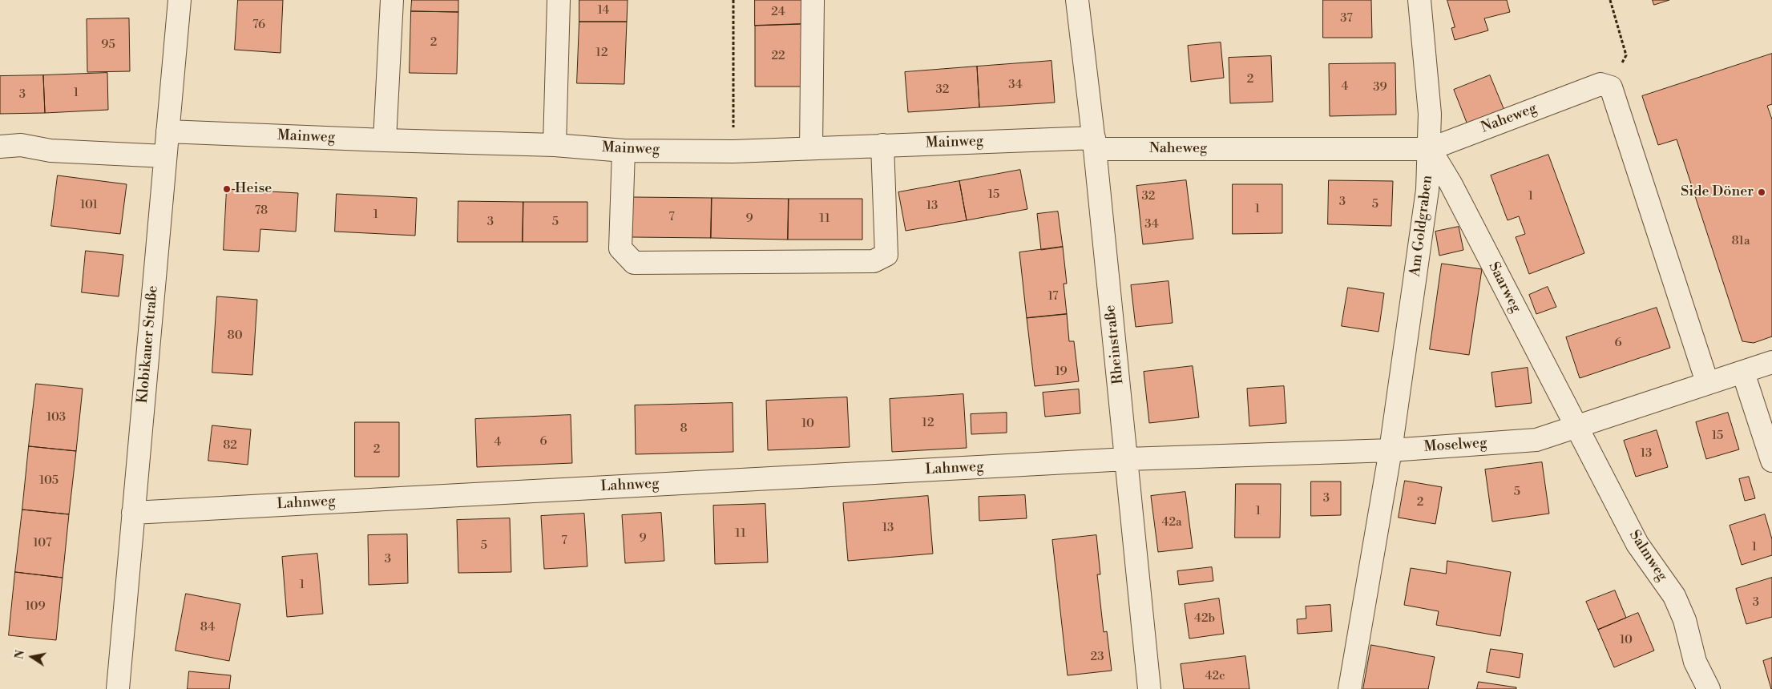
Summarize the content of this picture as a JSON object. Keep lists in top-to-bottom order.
{
  "streets": {
    "street": [
      "Naheweg",
      "Mainweg",
      "Am Goldgraben",
      "Saarweg",
      "Klobikauer Straße",
      "Rheinstraße",
      "Moselweg",
      "Lahnweg",
      "Salmweg"
    ]
  },
  "crossings": [
    ["Naheweg", "Mainweg"],
    ["Naheweg", "Am Goldgraben"],
    ["Naheweg", "Saarweg"],
    ["Naheweg", "Rheinstraße"],
    ["Mainweg", "Klobikauer Straße"],
    ["Mainweg", "Rheinstraße"],
    ["Am Goldgraben", "Saarweg"],
    ["Am Goldgraben", "Moselweg"],
    ["Saarweg", "Moselweg"],
    ["Saarweg", "Salmweg"],
    ["Klobikauer Straße", "Lahnweg"],
    ["Rheinstraße", "Moselweg"],
    ["Rheinstraße", "Lahnweg"],
    ["Moselweg", "Lahnweg"],
    ["Moselweg", "Salmweg"]
  ],
  "places": ["Heise", "Side Döner"],
  "house_numbers": [
    "14",
    "24",
    "37",
    "76",
    "2",
    "95",
    "12",
    "22",
    "2",
    "34",
    "4",
    "39",
    "32",
    "1",
    "3",
    "15",
    "32",
    "1",
    "3",
    "5",
    "101",
    "13",
    "1",
    "78",
    "1",
    "7",
    "9",
    "11",
    "3",
    "5",
    "34",
    "81a",
    "17",
    "80",
    "6",
    "19",
    "103",
    "12",
    "10",
    "8",
    "15",
    "6",
    "4",
    "82",
    "2",
    "13",
    "105",
    "5",
    "3",
    "2",
    "1",
    "42a",
    "13",
    "11",
    "9",
    "7",
    "107",
    "5",
    "1",
    "3",
    "1",
    "3",
    "109",
    "42b",
    "84",
    "10",
    "23",
    "42c"
  ],
  "north": "left"
}
